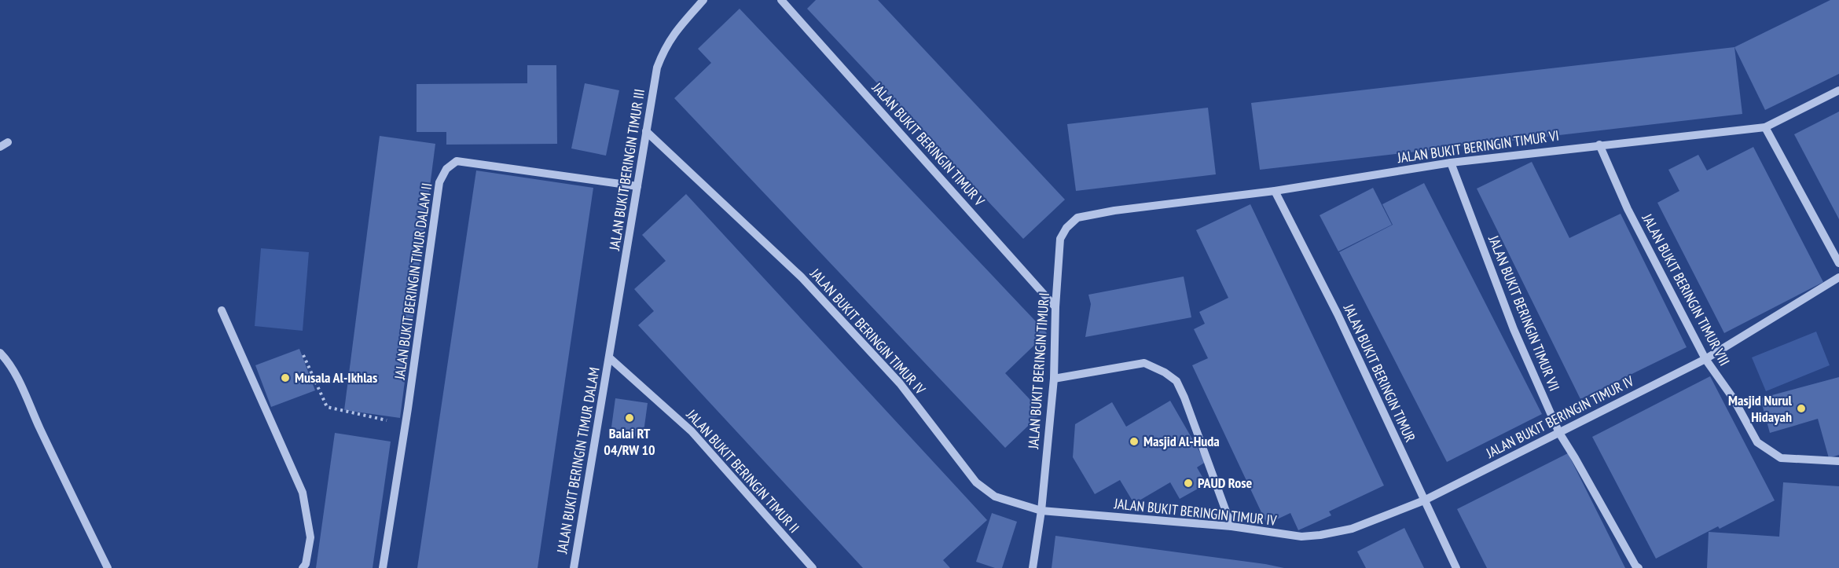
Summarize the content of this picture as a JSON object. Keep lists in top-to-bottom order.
{
  "streets": {
    "street": [
      "JALAN BUKIT BERINGIN TIMUR V",
      "JALAN BUKIT BERINGIN TIMUR VI",
      "JALAN BUKIT BERINGIN TIMUR III",
      "JALAN BUKIT BERINGIN TIMUR DALAM II",
      "JALAN BUKIT BERINGIN TIMUR VIII",
      "JALAN BUKIT BERINGIN TIMUR VII",
      "JALAN BUKIT BERINGIN TIMUR IV",
      "JALAN BUKIT BERINGIN TIMUR I",
      "JALAN BUKIT BERINGIN TIMUR",
      "JALAN BUKIT BERINGIN TIMUR DALAM",
      "JALAN BUKIT BERINGIN TIMUR II"
    ]
  },
  "crossings": [
    ["JALAN BUKIT BERINGIN TIMUR V", "JALAN BUKIT BERINGIN TIMUR I"],
    ["JALAN BUKIT BERINGIN TIMUR VI", "JALAN BUKIT BERINGIN TIMUR VIII"],
    ["JALAN BUKIT BERINGIN TIMUR VI", "JALAN BUKIT BERINGIN TIMUR VII"],
    ["JALAN BUKIT BERINGIN TIMUR VI", "JALAN BUKIT BERINGIN TIMUR I"],
    ["JALAN BUKIT BERINGIN TIMUR VI", "JALAN BUKIT BERINGIN TIMUR"],
    ["JALAN BUKIT BERINGIN TIMUR III", "JALAN BUKIT BERINGIN TIMUR DALAM II"],
    ["JALAN BUKIT BERINGIN TIMUR III", "JALAN BUKIT BERINGIN TIMUR IV"],
    ["JALAN BUKIT BERINGIN TIMUR III", "JALAN BUKIT BERINGIN TIMUR DALAM"],
    ["JALAN BUKIT BERINGIN TIMUR III", "JALAN BUKIT BERINGIN TIMUR II"],
    ["JALAN BUKIT BERINGIN TIMUR VIII", "JALAN BUKIT BERINGIN TIMUR IV"],
    ["JALAN BUKIT BERINGIN TIMUR VII", "JALAN BUKIT BERINGIN TIMUR IV"],
    ["JALAN BUKIT BERINGIN TIMUR IV", "JALAN BUKIT BERINGIN TIMUR I"],
    ["JALAN BUKIT BERINGIN TIMUR IV", "JALAN BUKIT BERINGIN TIMUR"],
    ["JALAN BUKIT BERINGIN TIMUR DALAM", "JALAN BUKIT BERINGIN TIMUR II"]
  ],
  "places": [
    "Musala Al-Ikhlas",
    "Masjid Nurul Hidayah",
    "Balai RT 04/RW 10",
    "Masjid Al-Huda",
    "PAUD Rose"
  ]
}
